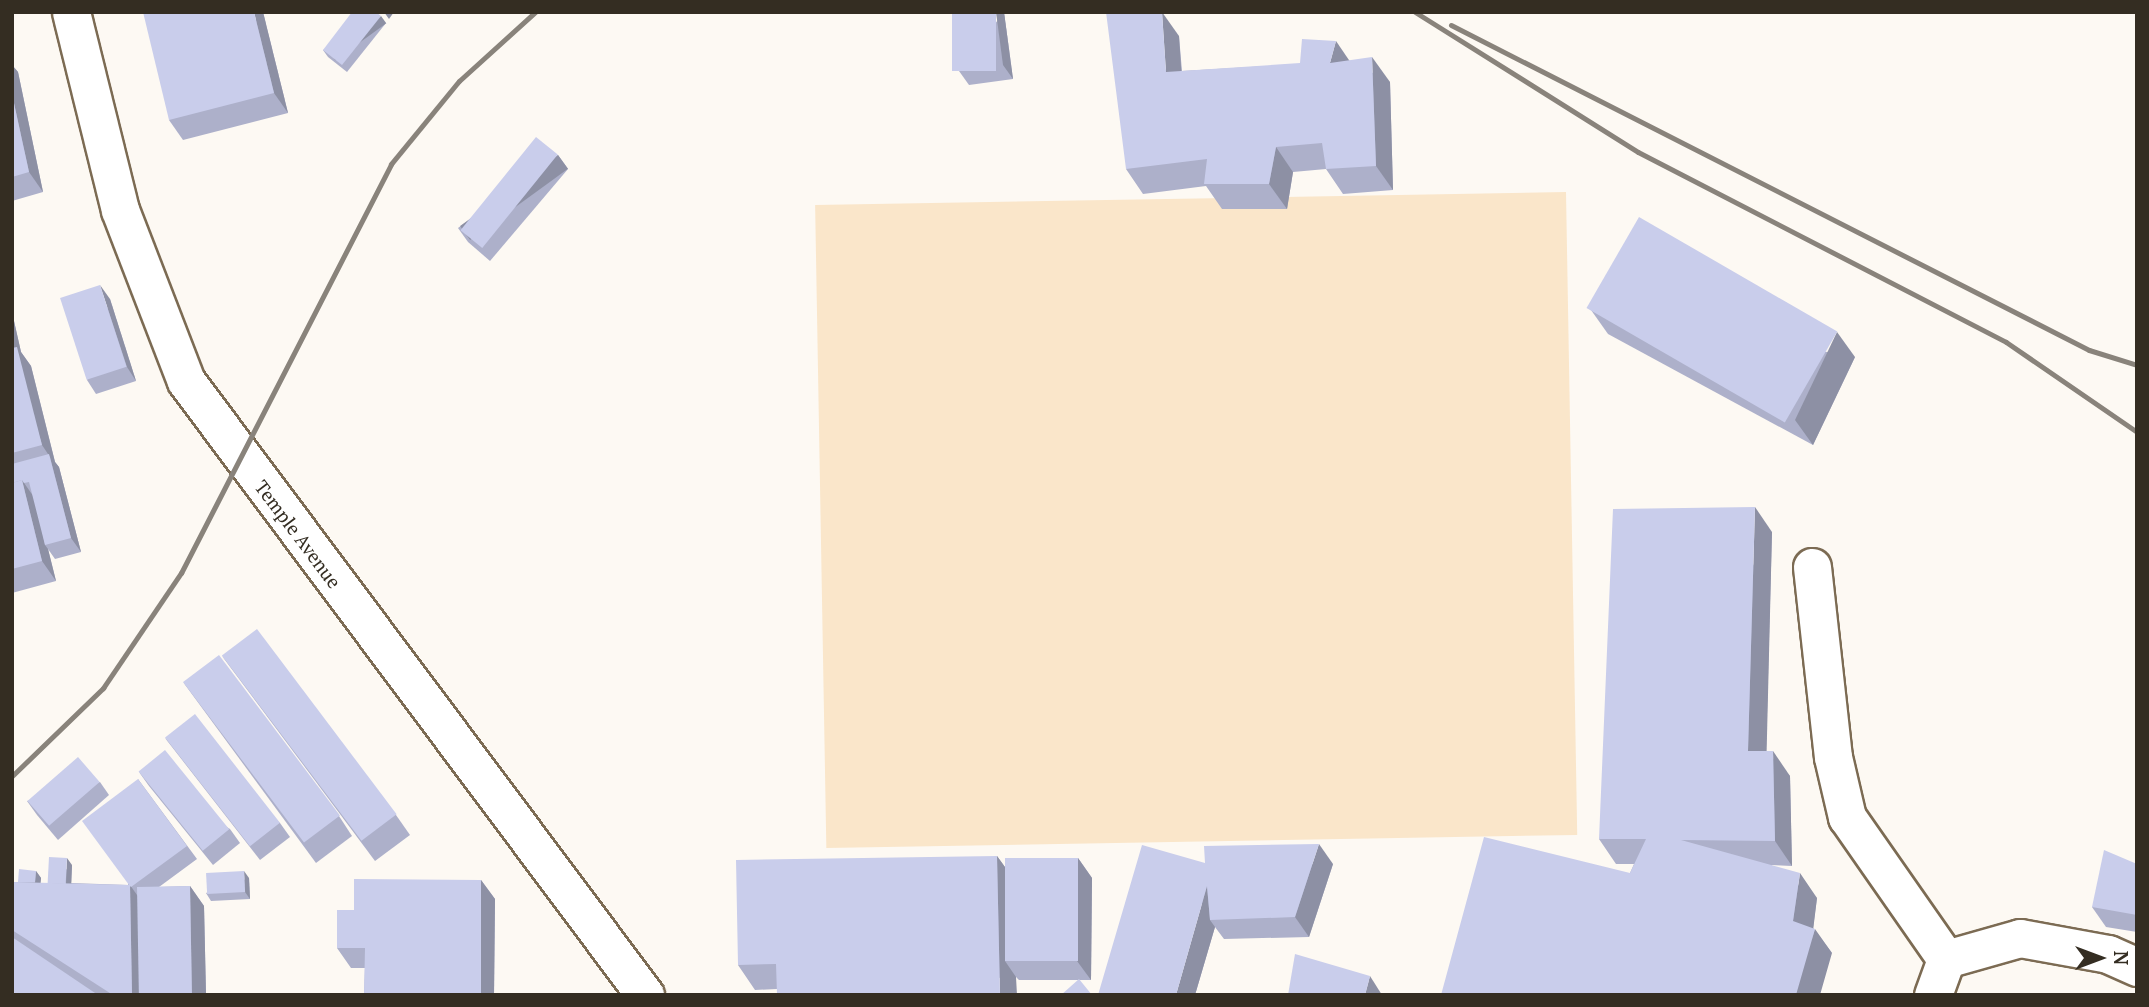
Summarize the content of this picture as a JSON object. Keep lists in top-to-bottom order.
{
  "streets": {
    "street": ["Temple Avenue"]
  },
  "north": "right"
}
